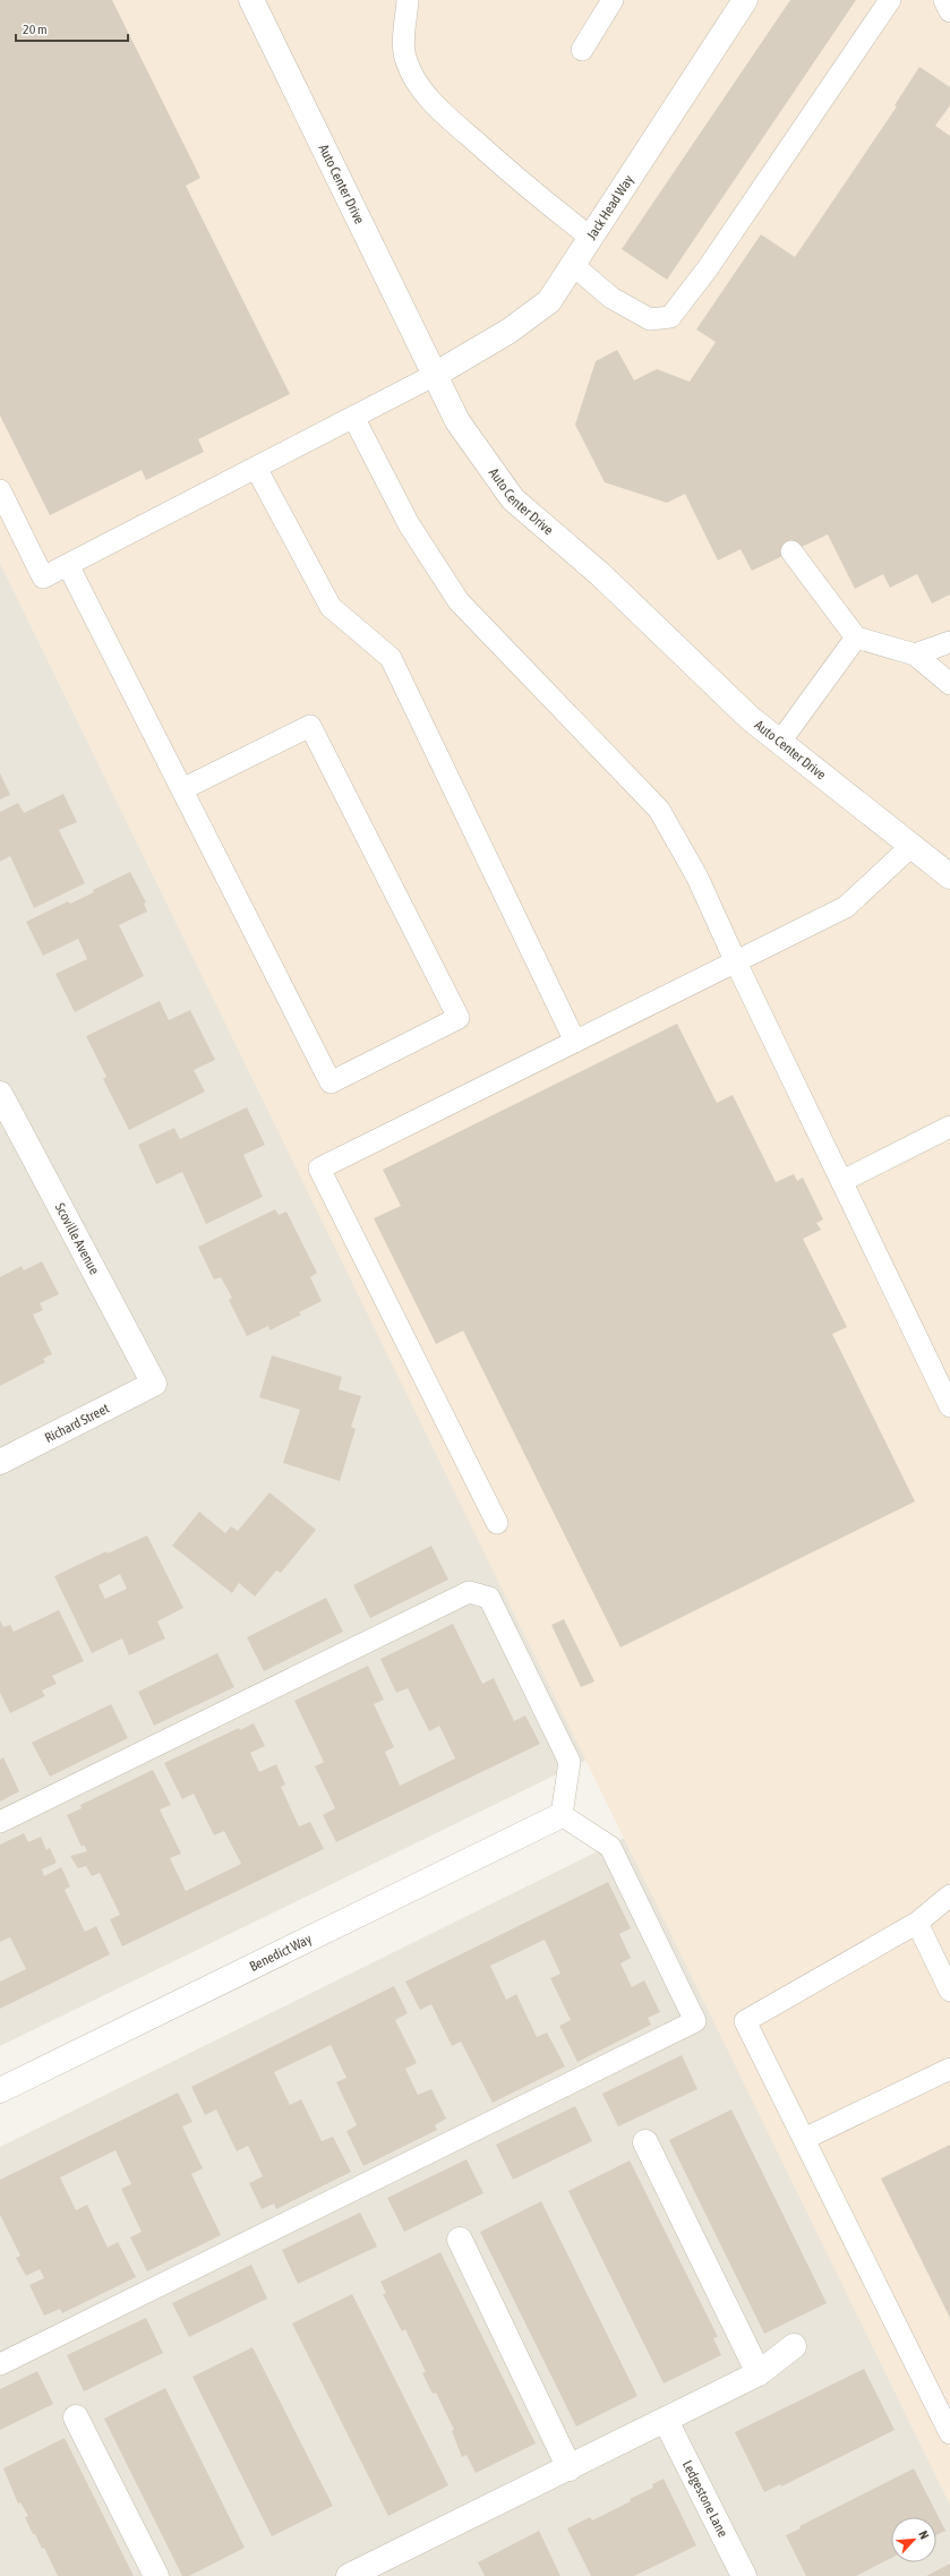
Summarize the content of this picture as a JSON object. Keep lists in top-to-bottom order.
{
  "streets": {
    "street": [
      "Auto Center Drive",
      "Jack Head Way",
      "Scoville Avenue",
      "Richard Street",
      "Benedict Way",
      "Ledgestone Lane"
    ]
  },
  "crossings": [
    ["Auto Center Drive", "Jack Head Way"],
    ["Scoville Avenue", "Richard Street"]
  ],
  "scale_bar": "20 m",
  "north": "top right"
}
